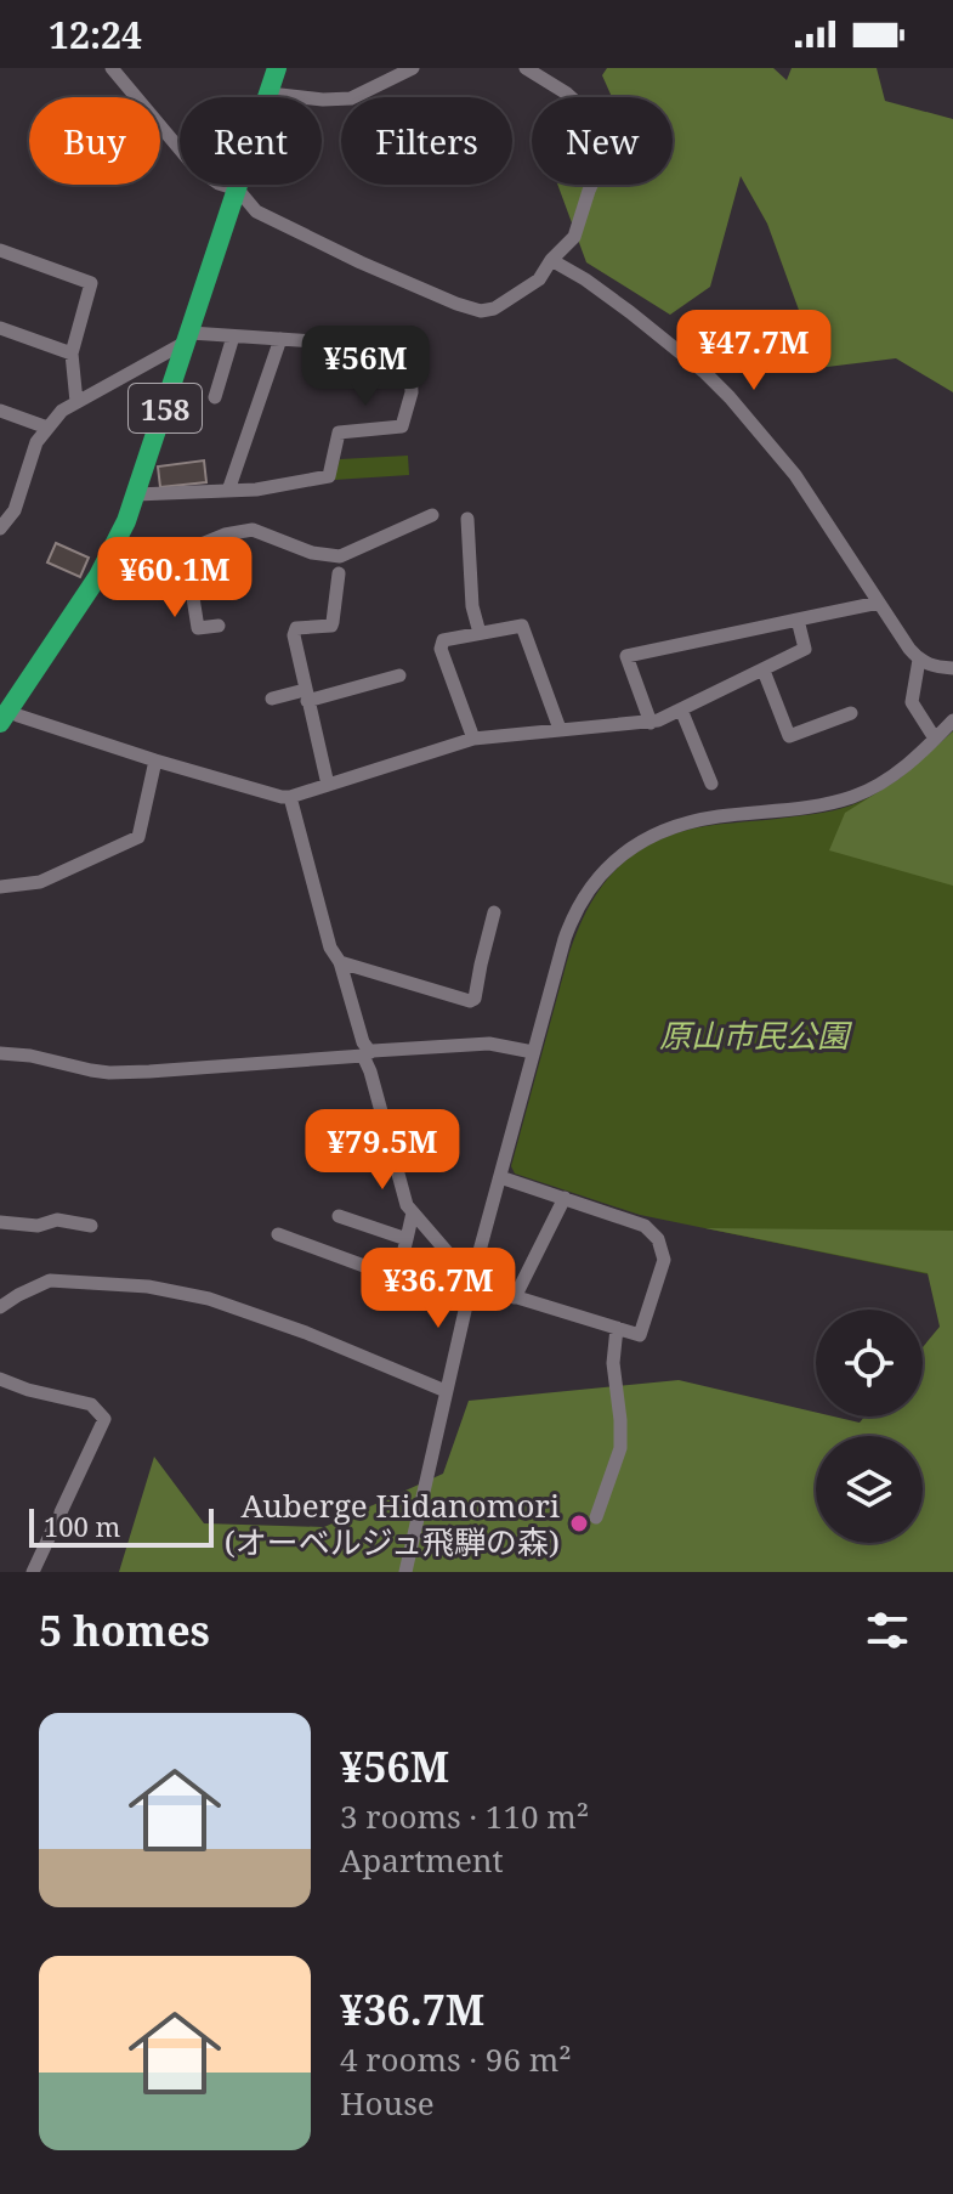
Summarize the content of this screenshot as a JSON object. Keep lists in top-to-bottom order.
{
  "streets": {
    "highway": ["158"]
  },
  "parks": ["原山市民公園"],
  "places": ["Auberge Hidanomori (オーベルジュ飛騨の森)"],
  "scale_bar": "100 m",
  "page": {
    "status": "12:24",
    "chip": [
      "Buy",
      "Rent",
      "Filters",
      "New"
    ],
    "price": [
      "¥47.7M",
      "¥56M",
      "¥60.1M",
      "¥79.5M",
      "¥36.7M"
    ],
    "scale": "100 m",
    "heading": "5 homes",
    "list": [
      {
        "name": "¥56M",
        "note": "3 rooms · 110 m² · Apartment"
      },
      {
        "name": "¥36.7M",
        "note": "4 rooms · 96 m² · House"
      }
    ]
  }
}
